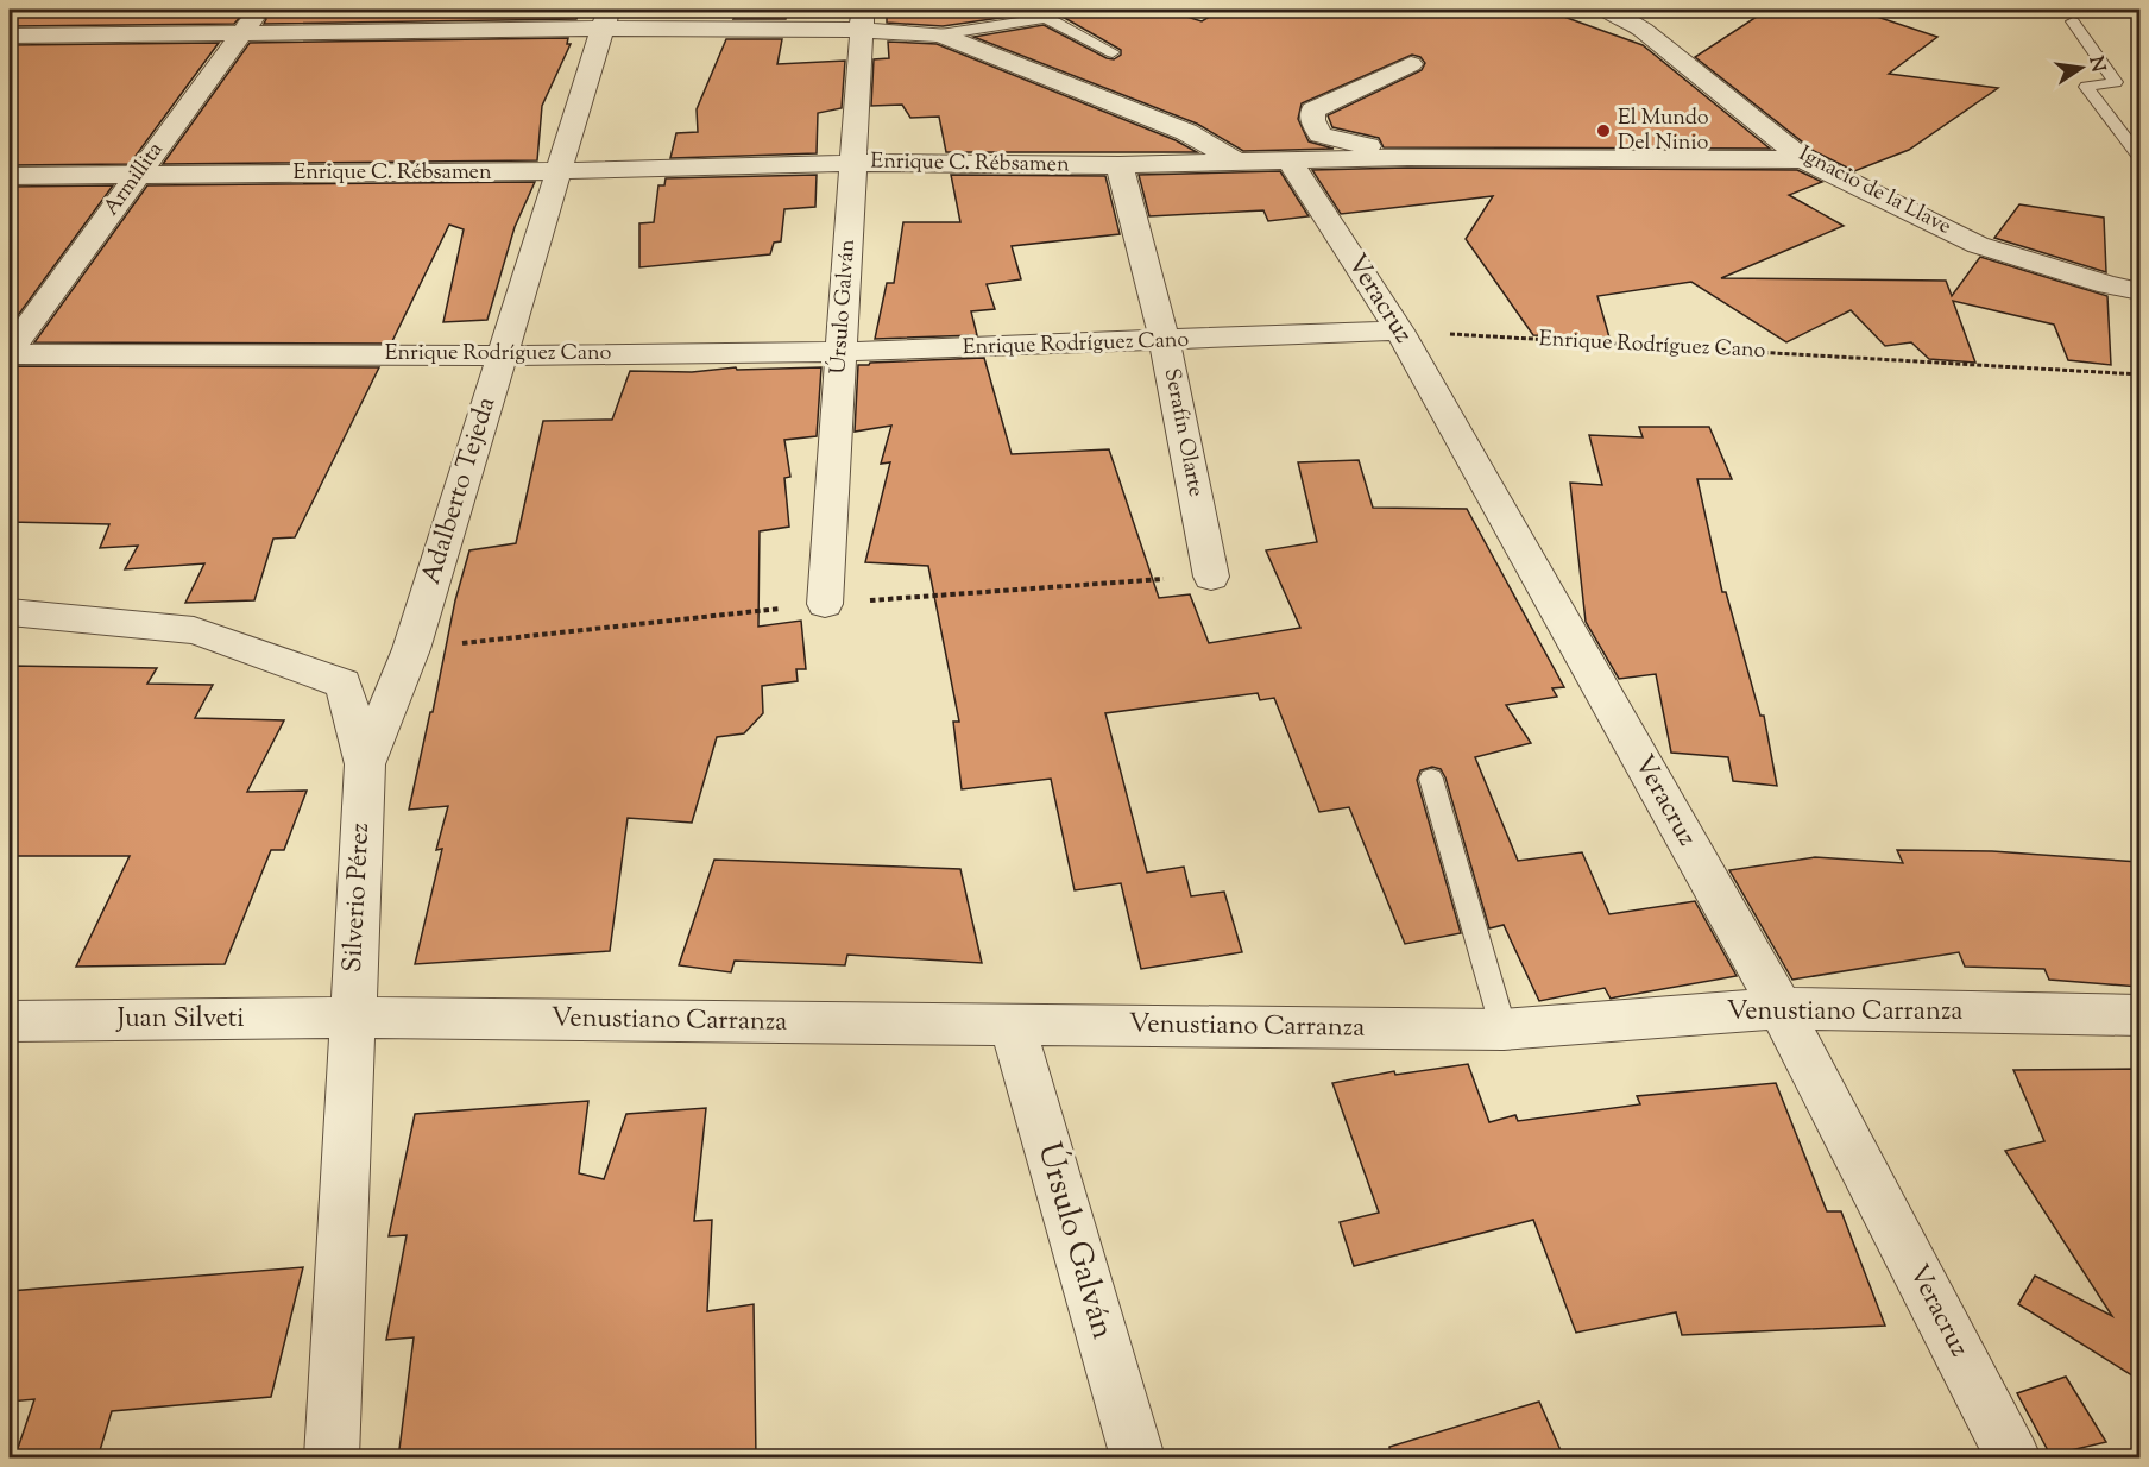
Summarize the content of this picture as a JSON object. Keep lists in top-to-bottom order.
{
  "streets": {
    "street": [
      "Enrique C. Rébsamen",
      "Armillita",
      "Ignacio de la Llave",
      "Veracruz",
      "Úrsulo Galván",
      "Enrique Rodríguez Cano",
      "Serafín Olarte",
      "Adalberto Tejeda",
      "Silverio Pérez",
      "Venustiano Carranza",
      "Juan Silveti"
    ]
  },
  "crossings": [
    ["Enrique C. Rébsamen", "Armillita"],
    ["Enrique C. Rébsamen", "Ignacio de la Llave"],
    ["Enrique C. Rébsamen", "Veracruz"],
    ["Enrique C. Rébsamen", "Úrsulo Galván"],
    ["Enrique C. Rébsamen", "Serafín Olarte"],
    ["Enrique C. Rébsamen", "Adalberto Tejeda"],
    ["Armillita", "Enrique Rodríguez Cano"],
    ["Veracruz", "Enrique Rodríguez Cano"],
    ["Veracruz", "Venustiano Carranza"],
    ["Úrsulo Galván", "Enrique Rodríguez Cano"],
    ["Úrsulo Galván", "Venustiano Carranza"],
    ["Enrique Rodríguez Cano", "Serafín Olarte"],
    ["Enrique Rodríguez Cano", "Adalberto Tejeda"],
    ["Adalberto Tejeda", "Silverio Pérez"],
    ["Silverio Pérez", "Venustiano Carranza"],
    ["Silverio Pérez", "Juan Silveti"],
    ["Venustiano Carranza", "Juan Silveti"]
  ],
  "places": ["El Mundo Del Ninio"],
  "north": "right"
}
